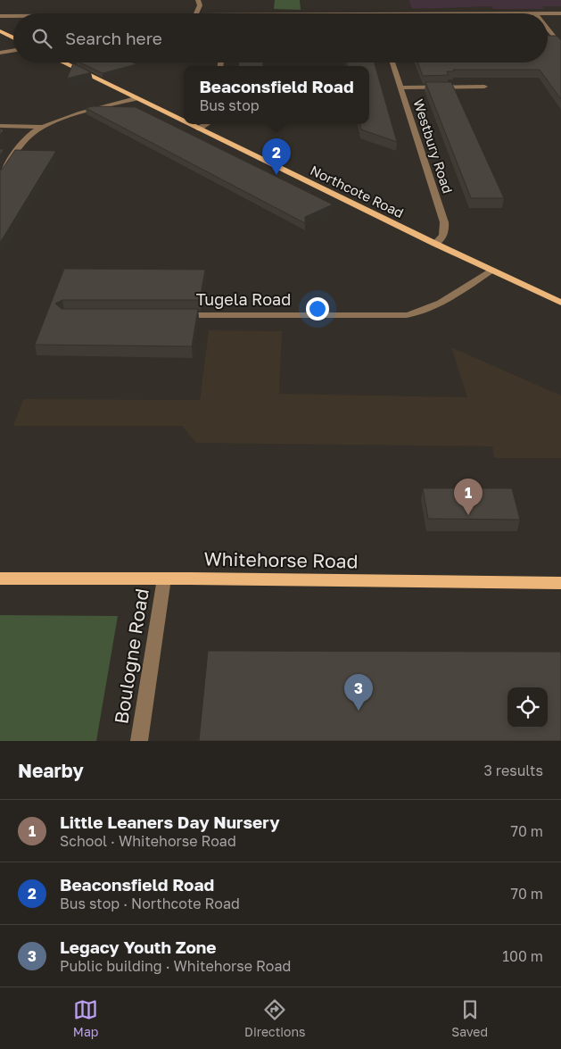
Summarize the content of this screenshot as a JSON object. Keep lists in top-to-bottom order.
{
  "streets": {
    "main road": ["Northcote Road", "Whitehorse Road"],
    "street": ["Westbury Road", "Tugela Road", "Boulogne Road"]
  },
  "crossings": [
    ["Westbury Road", "Northcote Road"],
    ["Northcote Road", "Tugela Road"],
    ["Whitehorse Road", "Boulogne Road"]
  ],
  "page": {
    "search": "Search here",
    "popup": ["Beaconsfield Road", "Bus stop"],
    "pins": ["2", "1", "3"],
    "heading": ["Nearby", "3 results"],
    "list": [
      {
        "mark": "1",
        "name": "Little Leaners Day Nursery",
        "note": "School · Whitehorse Road",
        "value": "70 m"
      },
      {
        "mark": "2",
        "name": "Beaconsfield Road",
        "note": "Bus stop · Northcote Road",
        "value": "70 m"
      },
      {
        "mark": "3",
        "name": "Legacy Youth Zone",
        "note": "Public building · Whitehorse Road",
        "value": "100 m"
      }
    ],
    "nav": ["Map", "Directions", "Saved"]
  }
}
